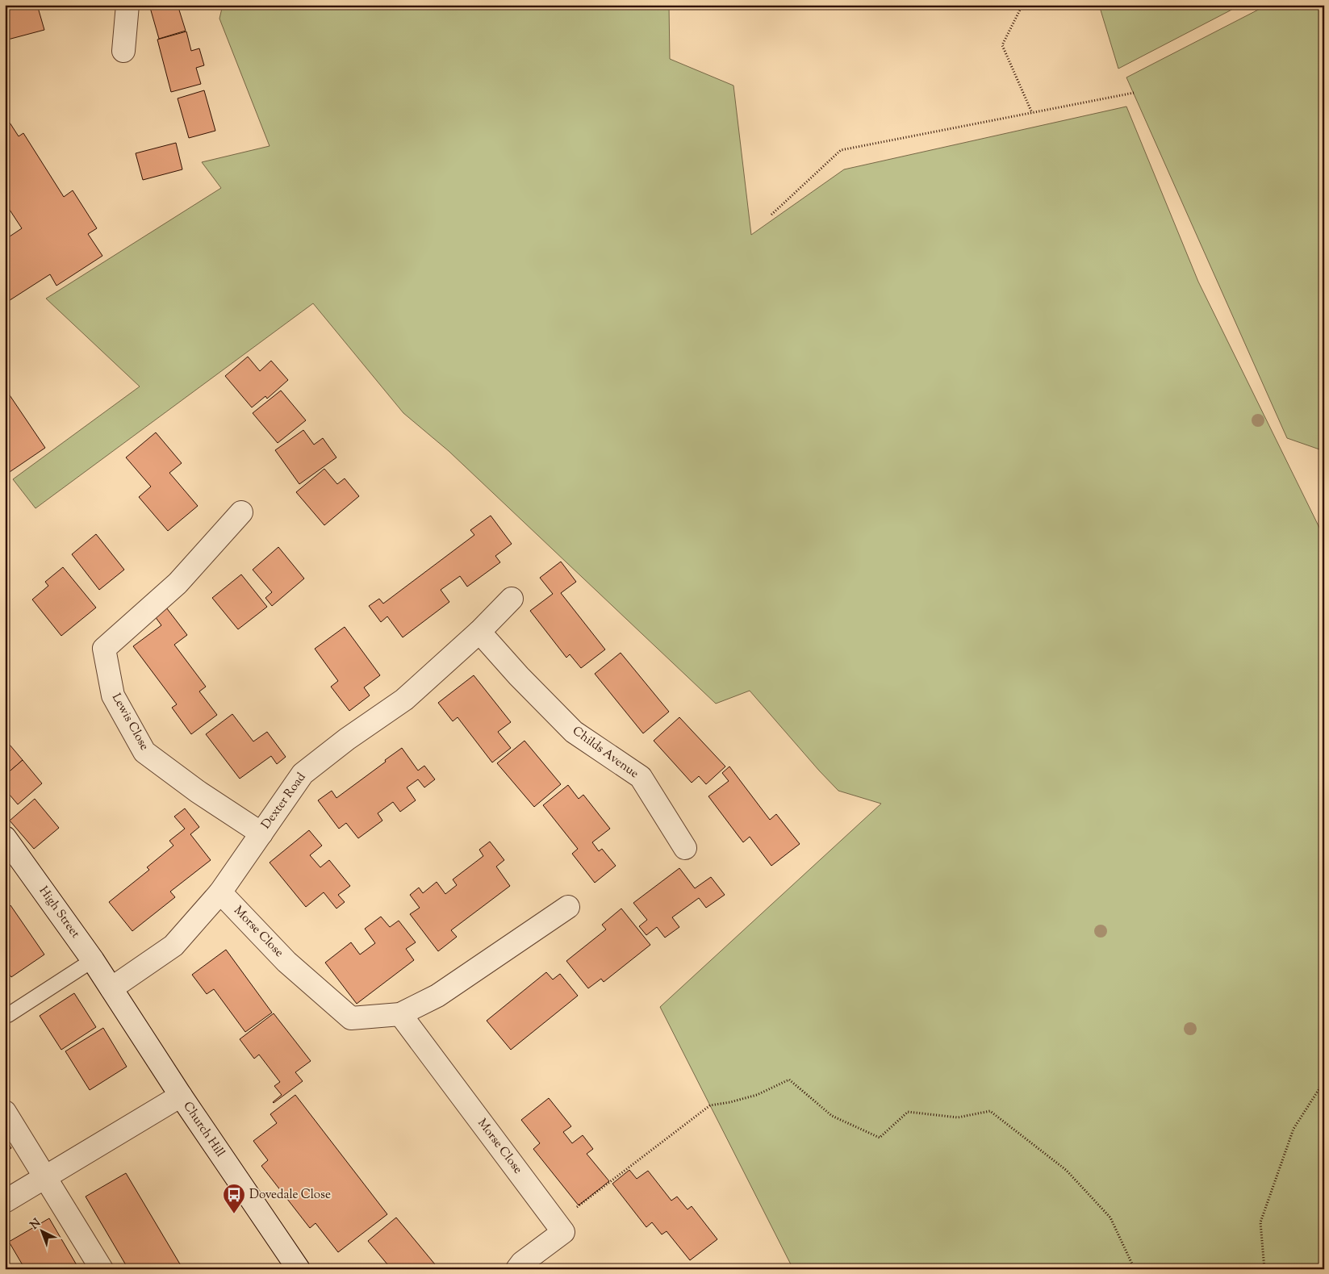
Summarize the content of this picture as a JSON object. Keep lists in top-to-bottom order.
{
  "streets": {
    "street": [
      "Lewis Close",
      "Childs Avenue",
      "Dexter Road",
      "High Street",
      "Morse Close",
      "Church Hill"
    ]
  },
  "crossings": [
    ["Lewis Close", "Dexter Road"],
    ["Childs Avenue", "Dexter Road"],
    ["Dexter Road", "High Street"],
    ["Dexter Road", "Morse Close"],
    ["Dexter Road", "Church Hill"],
    ["High Street", "Church Hill"]
  ],
  "places": {
    "bus stop": ["Dovedale Close"]
  },
  "north": "top left"
}
